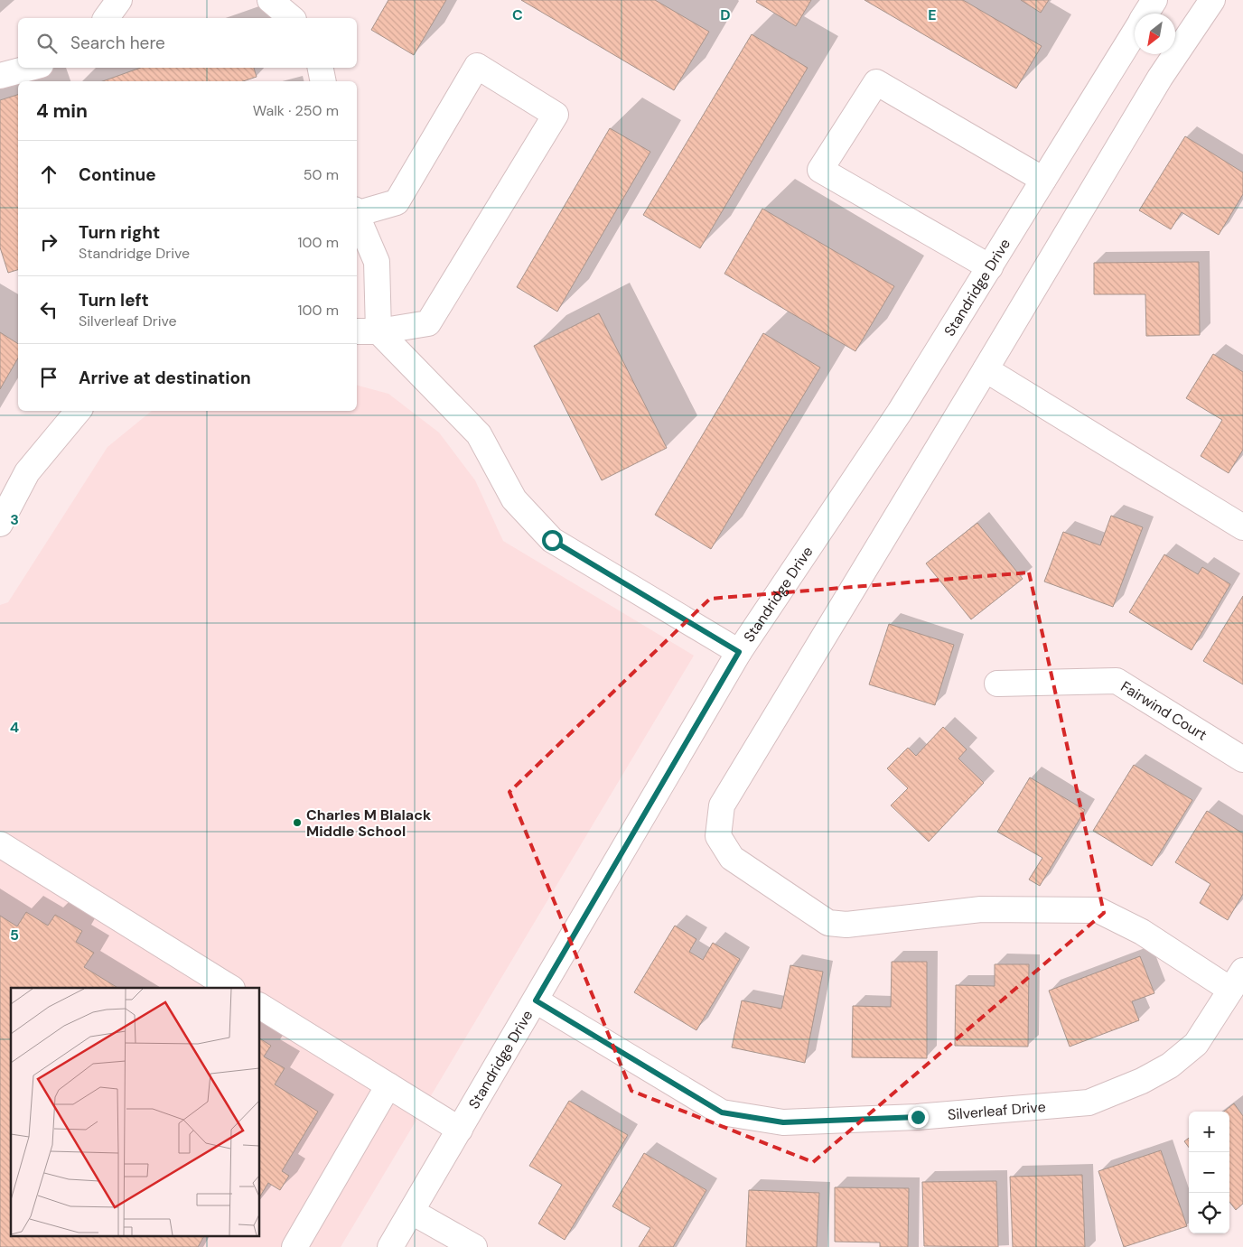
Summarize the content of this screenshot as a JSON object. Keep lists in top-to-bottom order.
{
  "streets": {
    "street": ["Standridge Drive", "Fairwind Court", "Silverleaf Drive"]
  },
  "crossings": [
    ["Standridge Drive", "Silverleaf Drive"]
  ],
  "places": ["Charles M Blalack Middle School"],
  "north": "bottom left",
  "page": {
    "search": "Search here",
    "heading": ["4 min", "Walk · 250 m"],
    "list": [
      ["Continue", "50 m"],
      ["Turn right", "Standridge Drive", "100 m"],
      ["Turn left", "Silverleaf Drive", "100 m"],
      "Arrive at destination"
    ],
    "map_buttons": ["+", "−"]
  },
  "grid": {
    "columns": ["C", "D", "E"],
    "rows": ["3", "4", "5"]
  }
}
